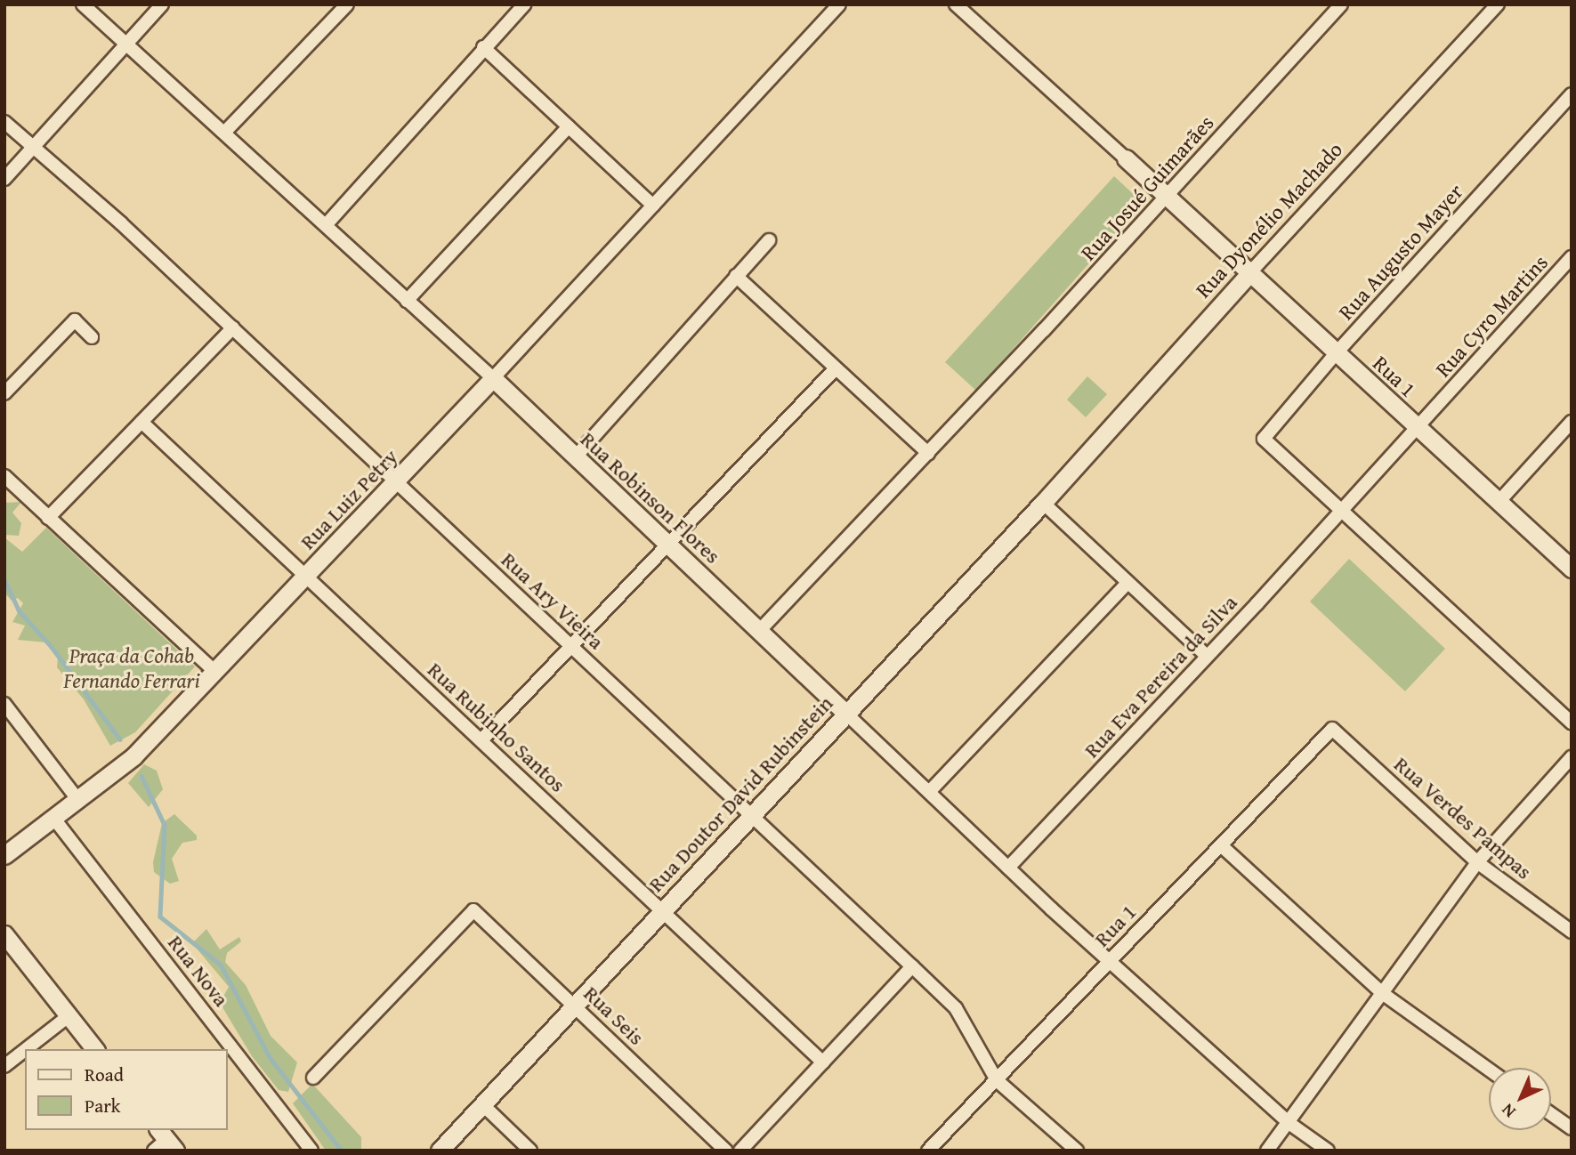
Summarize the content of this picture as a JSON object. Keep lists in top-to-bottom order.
{
  "streets": {
    "street": [
      "Rua Josué Guimarães",
      "Rua Dyonélio Machado",
      "Rua Augusto Mayer",
      "Rua Cyro Martins",
      "Rua 1",
      "Rua Robinson Flores",
      "Rua Luiz Petry",
      "Rua Ary Vieira",
      "Rua Eva Pereira da Silva",
      "Rua Rubinho Santos",
      "Rua Doutor David Rubinstein",
      "Rua Verdes Pampas",
      "Rua Nova",
      "Rua Seis"
    ]
  },
  "crossings": [
    ["Rua Josué Guimarães", "Rua 1"],
    ["Rua Josué Guimarães", "Rua Robinson Flores"],
    ["Rua Dyonélio Machado", "Rua 1"],
    ["Rua Dyonélio Machado", "Rua Doutor David Rubinstein"],
    ["Rua Augusto Mayer", "Rua Cyro Martins"],
    ["Rua Augusto Mayer", "Rua 1"],
    ["Rua Augusto Mayer", "Rua Eva Pereira da Silva"],
    ["Rua Cyro Martins", "Rua 1"],
    ["Rua Cyro Martins", "Rua Eva Pereira da Silva"],
    ["Rua 1", "Rua Robinson Flores"],
    ["Rua 1", "Rua Ary Vieira"],
    ["Rua 1", "Rua Verdes Pampas"],
    ["Rua Robinson Flores", "Rua Luiz Petry"],
    ["Rua Robinson Flores", "Rua Eva Pereira da Silva"],
    ["Rua Robinson Flores", "Rua Doutor David Rubinstein"],
    ["Rua Luiz Petry", "Rua Ary Vieira"],
    ["Rua Luiz Petry", "Rua Rubinho Santos"],
    ["Rua Luiz Petry", "Rua Nova"],
    ["Rua Ary Vieira", "Rua Doutor David Rubinstein"],
    ["Rua Rubinho Santos", "Rua Doutor David Rubinstein"],
    ["Rua Doutor David Rubinstein", "Rua Seis"]
  ],
  "parks": ["Praça da Cohab Fernando Ferrari"],
  "legend": ["Road", "Park"],
  "north": "bottom left"
}
